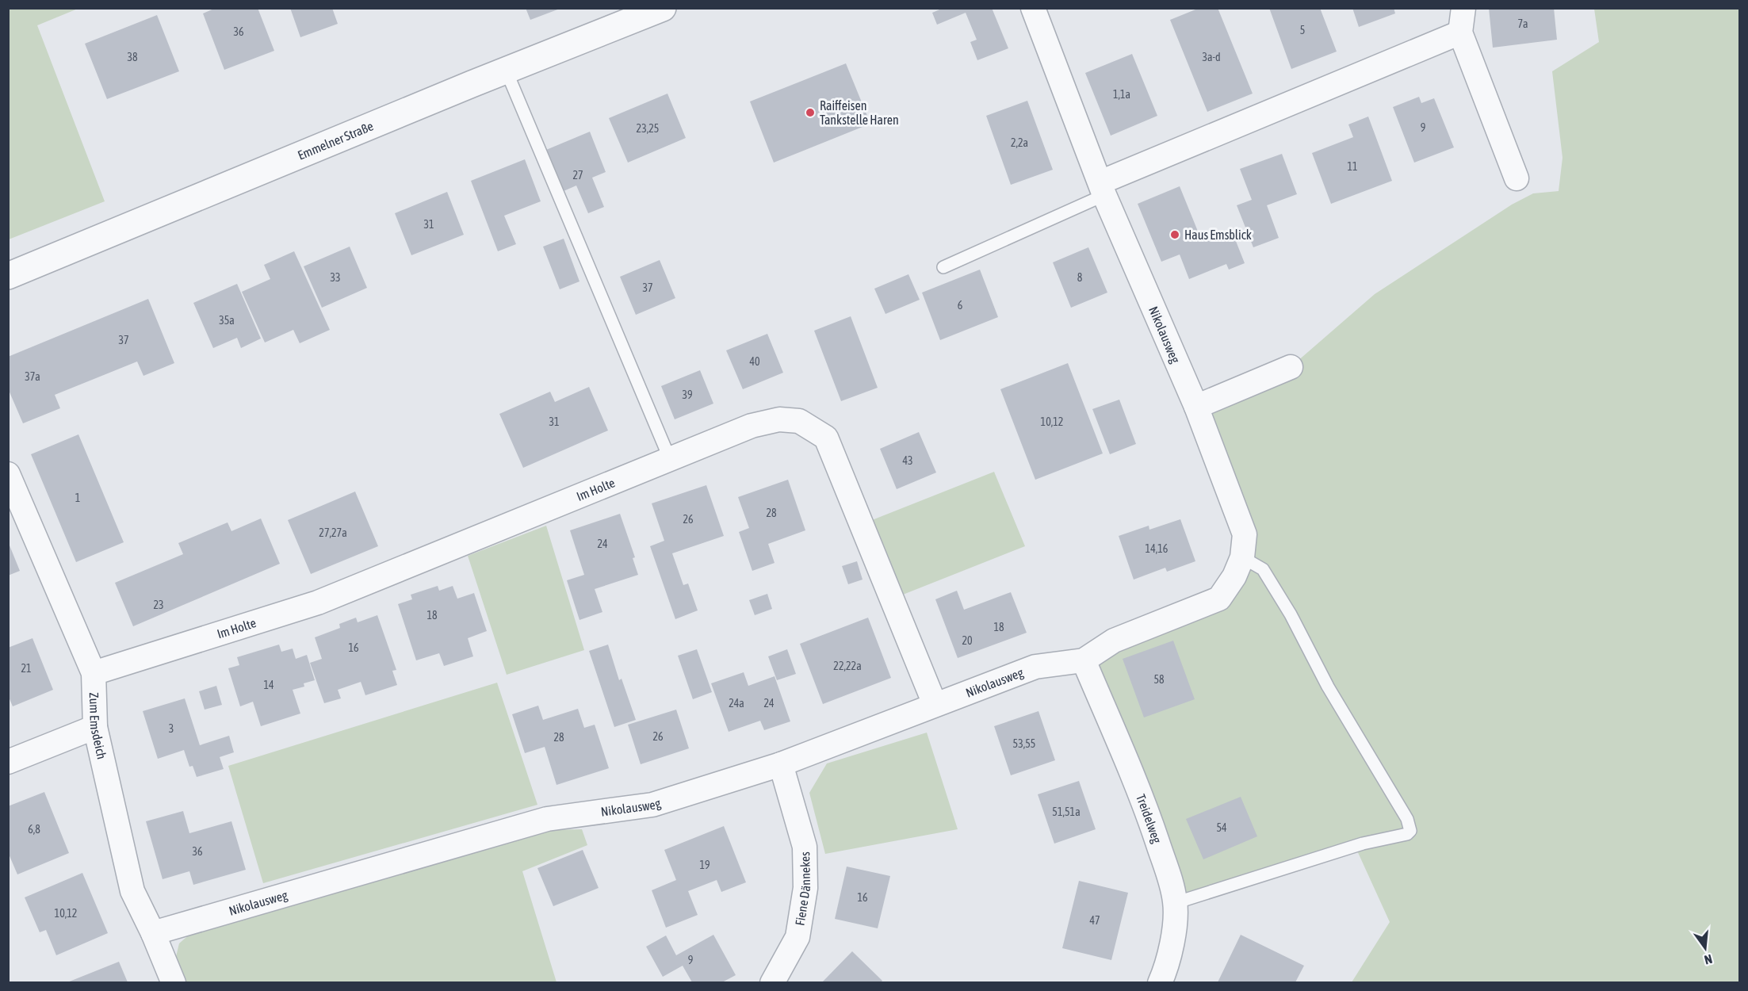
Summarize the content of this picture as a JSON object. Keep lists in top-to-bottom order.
{
  "streets": {
    "street": [
      "Emmelner Straße",
      "Nikolausweg",
      "Im Holte",
      "Zum Emsdeich",
      "Treidelweg",
      "Fiene Dännekes"
    ]
  },
  "crossings": [
    ["Nikolausweg", "Im Holte"],
    ["Nikolausweg", "Zum Emsdeich"],
    ["Nikolausweg", "Treidelweg"],
    ["Nikolausweg", "Fiene Dännekes"],
    ["Im Holte", "Zum Emsdeich"]
  ],
  "places": ["Raiffeisen Tankstelle Haren", "Haus Emsblick"],
  "house_numbers": [
    "7a",
    "5",
    "36",
    "38",
    "3a-d",
    "1,1a",
    "9",
    "23,25",
    "2,2a",
    "11",
    "27",
    "31",
    "33",
    "8",
    "37",
    "6",
    "35a",
    "37",
    "40",
    "37a",
    "39",
    "31",
    "10,12",
    "43",
    "1",
    "28",
    "26",
    "27,27a",
    "24",
    "14,16",
    "23",
    "18",
    "18",
    "20",
    "16",
    "22,22a",
    "21",
    "58",
    "14",
    "24a",
    "24",
    "3",
    "26",
    "28",
    "53,55",
    "51,51a",
    "54",
    "6,8",
    "36",
    "19",
    "16",
    "10,12",
    "47",
    "9"
  ],
  "north": "bottom"
}
